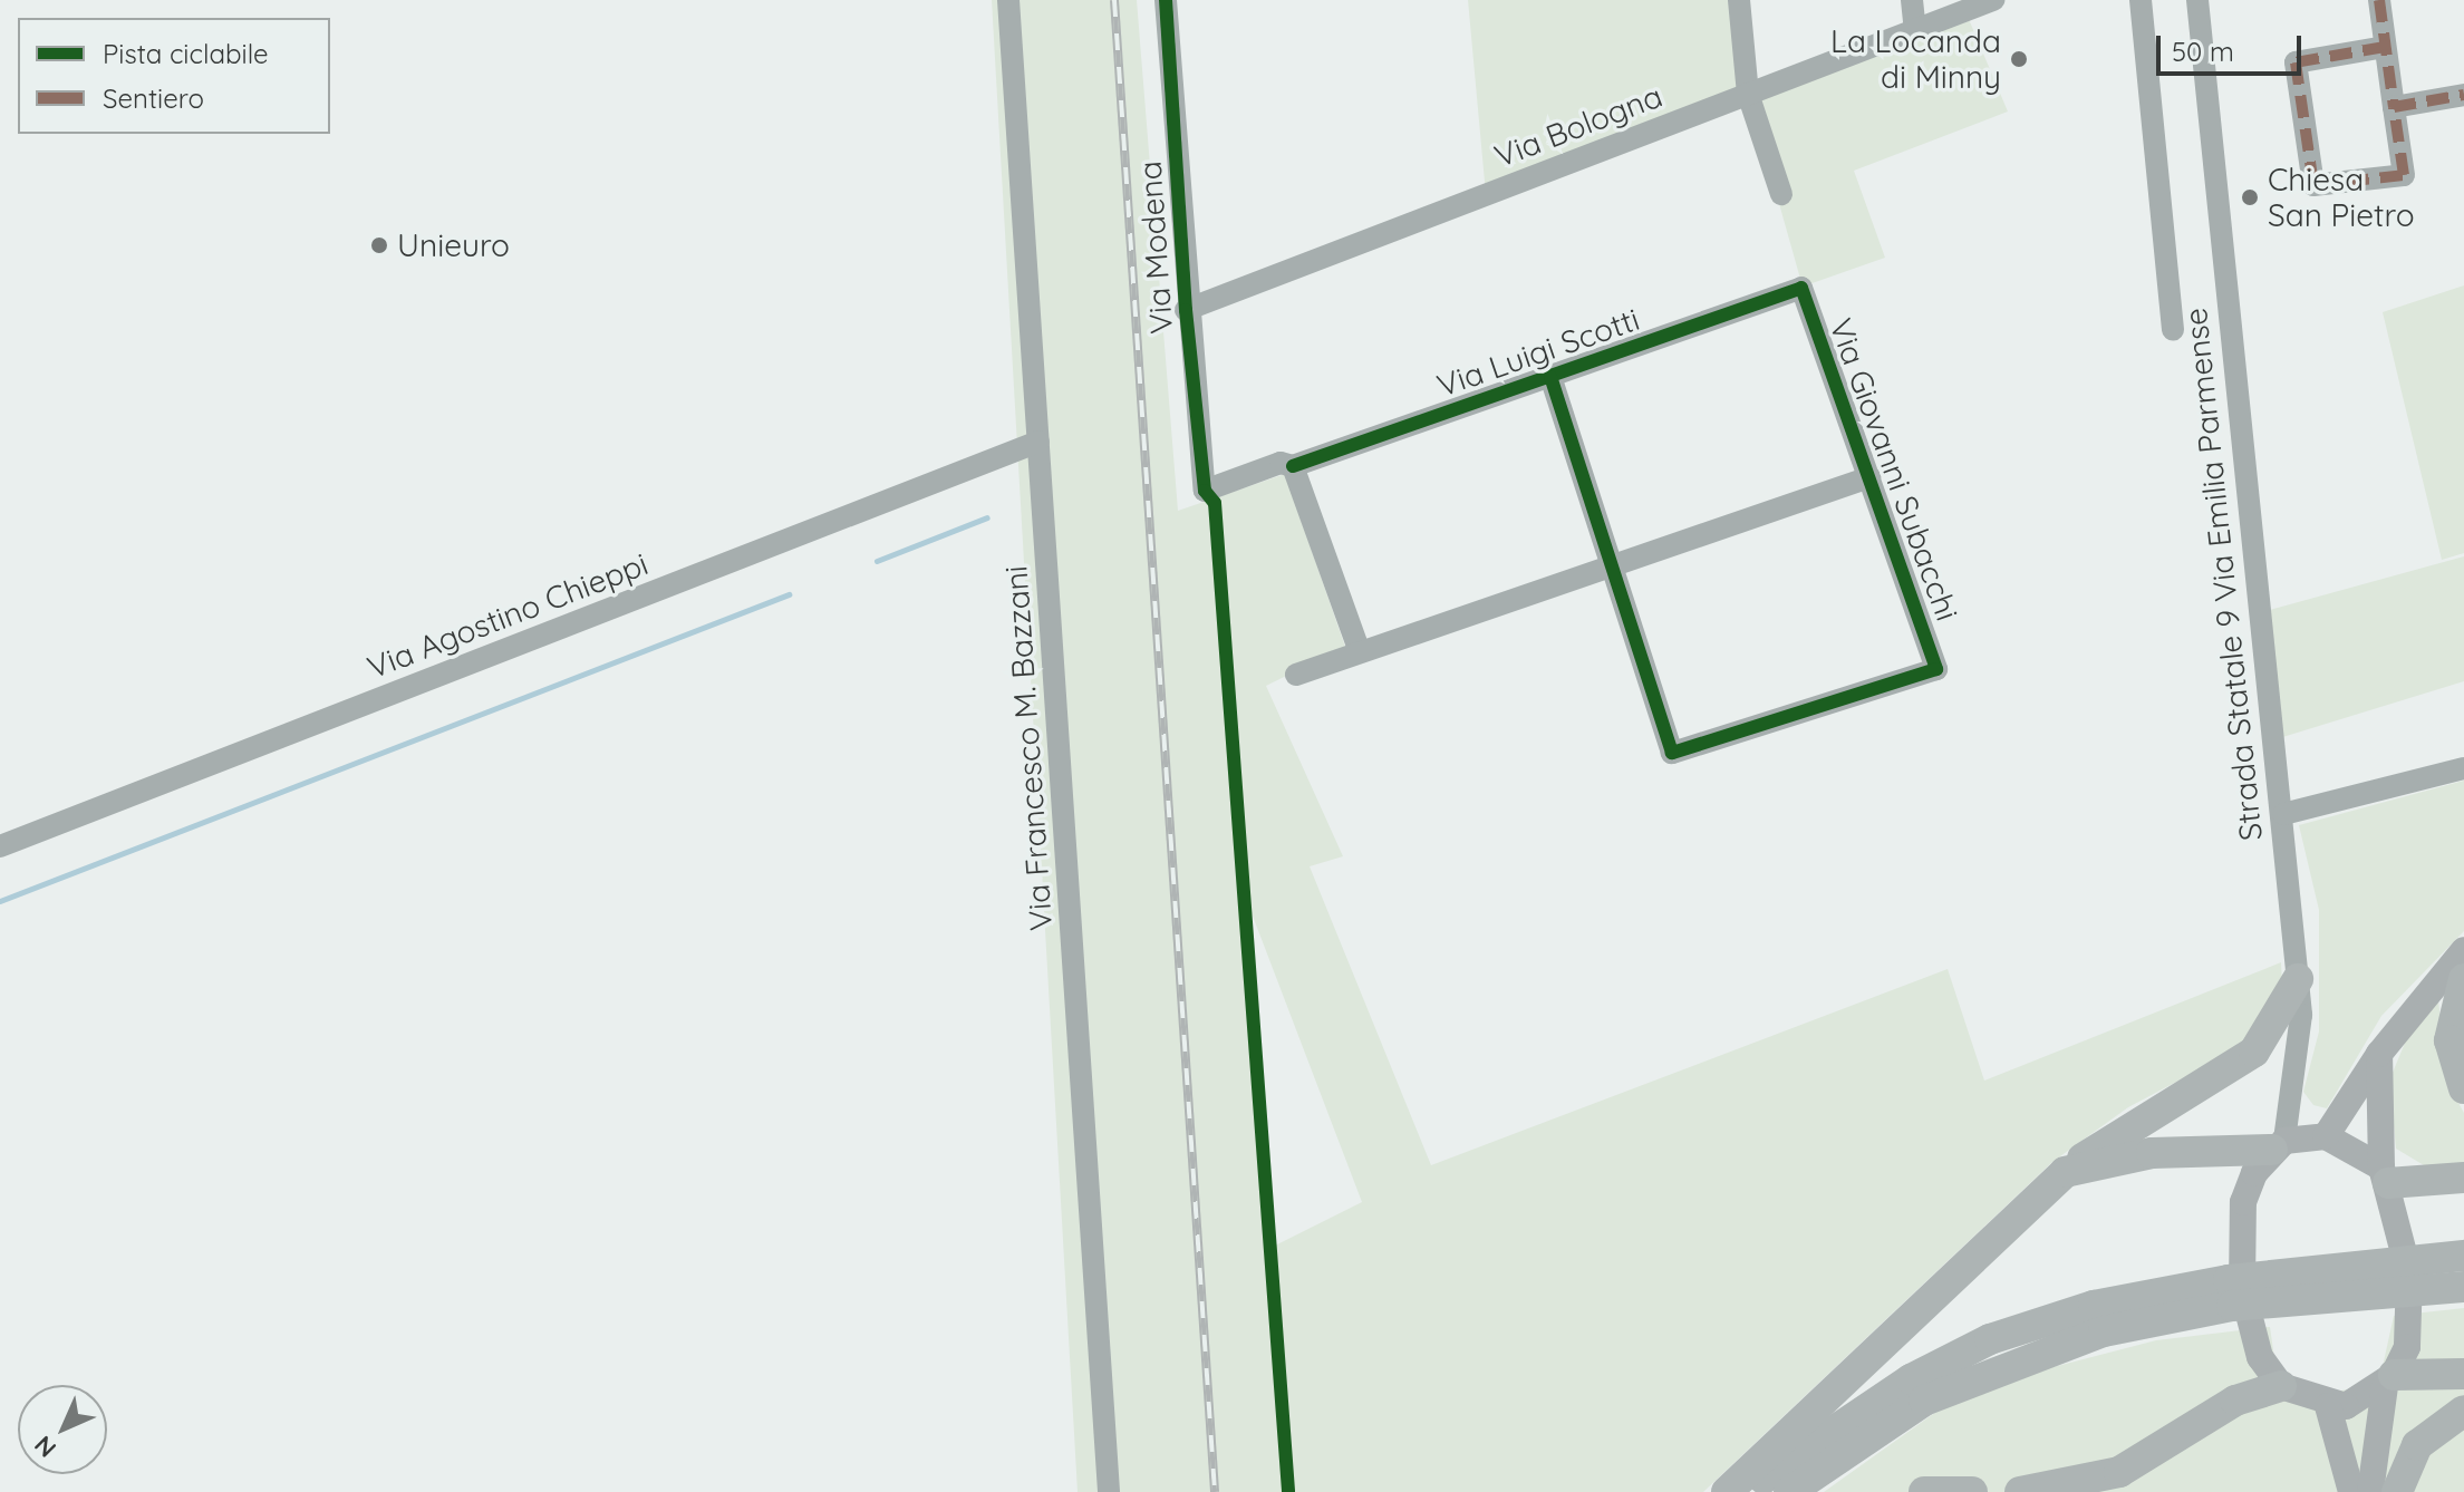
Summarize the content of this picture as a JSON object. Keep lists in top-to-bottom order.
{
  "streets": {
    "main road": ["Strada Statale 9 Via Emilia Parmense"],
    "street": [
      "Via Bologna",
      "Via Modena",
      "Via Luigi Scotti",
      "Via Giovanni Subacchi",
      "Via Agostino Chieppi",
      "Via Francesco M. Bazzani"
    ]
  },
  "crossings": [
    ["Via Bologna", "Via Modena"],
    ["Via Modena", "Via Luigi Scotti"],
    ["Via Luigi Scotti", "Via Giovanni Subacchi"],
    ["Via Agostino Chieppi", "Via Francesco M. Bazzani"]
  ],
  "places": ["La Locanda di Minny", "Chiesa San Pietro", "Unieuro"],
  "legend": ["Pista ciclabile", "Sentiero"],
  "scale_bar": "50 m",
  "north": "bottom left"
}
